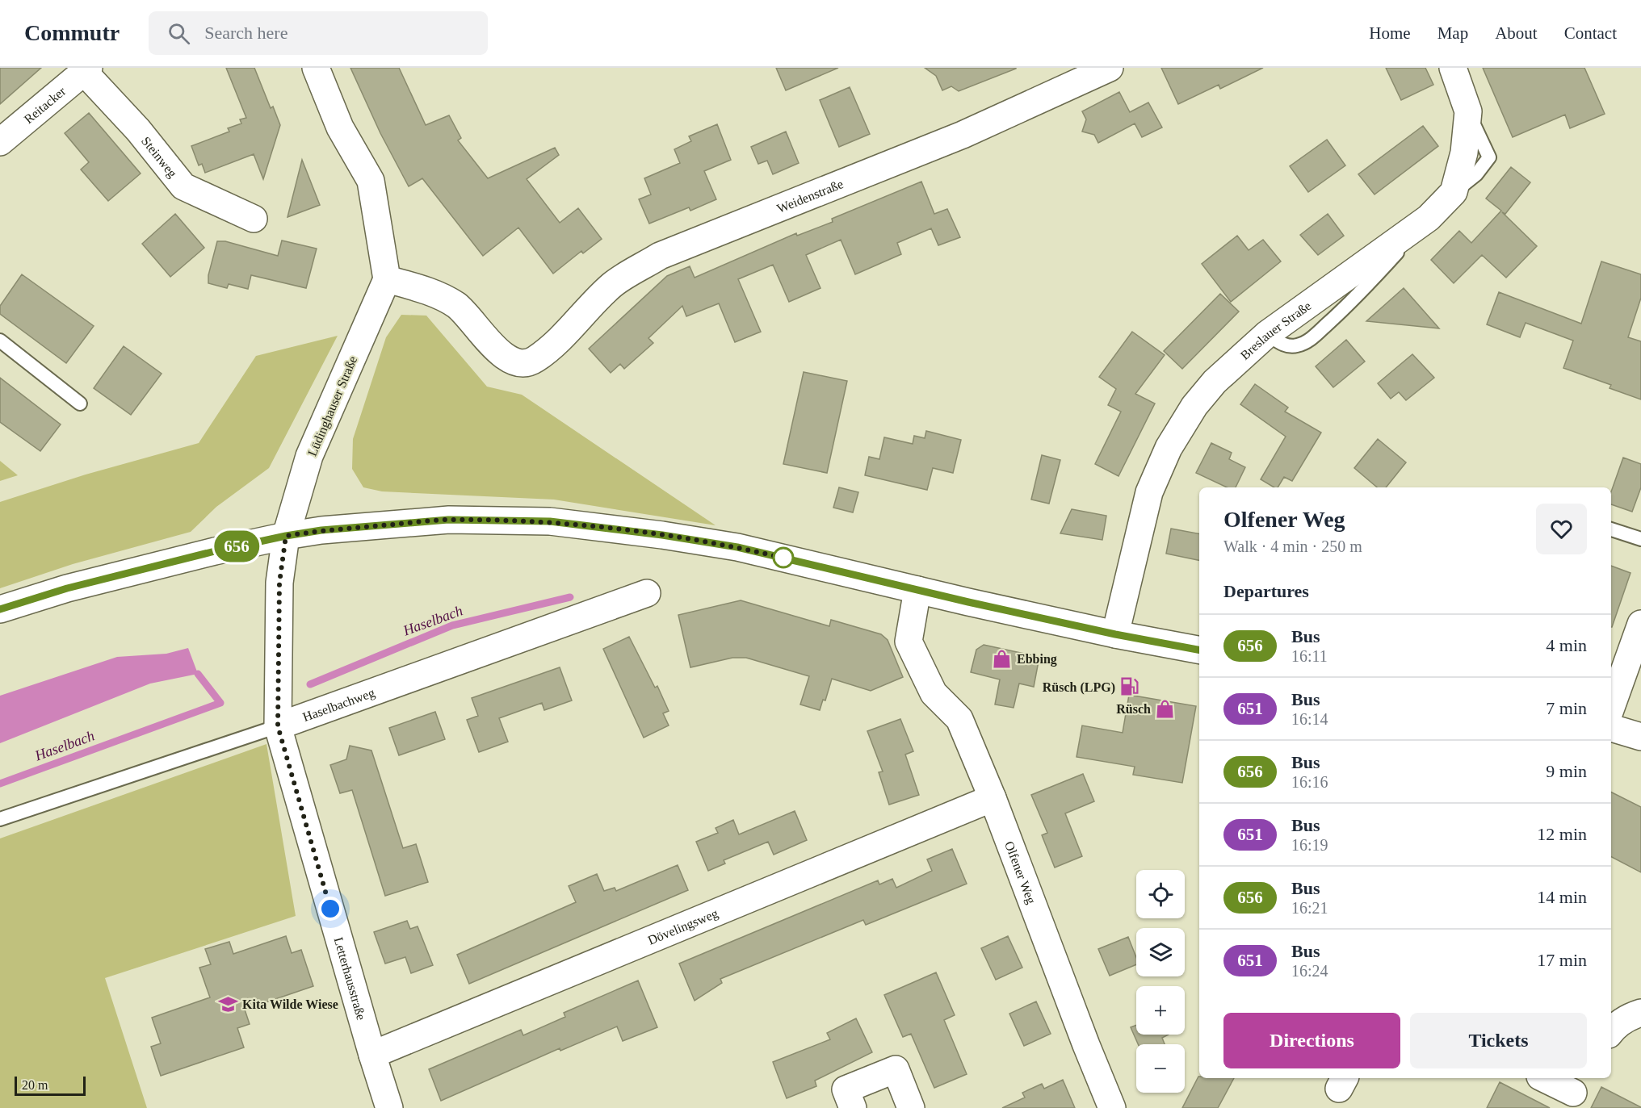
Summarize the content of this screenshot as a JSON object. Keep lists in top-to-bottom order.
{
  "streets": {
    "street": [
      "Reitacker",
      "Steinweg",
      "Weidenstraße",
      "Breslauer Straße",
      "Lüdinghauser Straße",
      "Haselbachweg",
      "Olfener Weg",
      "Dövelingsweg",
      "Letterhausstraße"
    ]
  },
  "crossings": [
    ["Reitacker", "Steinweg"],
    ["Weidenstraße", "Lüdinghauser Straße"],
    ["Lüdinghauser Straße", "Letterhausstraße"],
    ["Haselbachweg", "Letterhausstraße"],
    ["Olfener Weg", "Dövelingsweg"],
    ["Dövelingsweg", "Letterhausstraße"]
  ],
  "water": ["Haselbach"],
  "places": {
    "shop": ["Ebbing", "Rüsch"],
    "fuel station": ["Rüsch (LPG)"],
    "school or university": ["Kita Wilde Wiese"]
  },
  "lines": ["bus line 656"],
  "scale_bar": "20 m",
  "page": {
    "header": "Commutr",
    "search": "Search here",
    "nav": [
      "Home",
      "Map",
      "About",
      "Contact"
    ],
    "on_map": "656",
    "heading": [
      ["Olfener Weg", "Walk · 4 min · 250 m"],
      "Departures"
    ],
    "list": [
      {
        "mark": "656",
        "name": "Bus",
        "note": "16:11",
        "value": "4 min"
      },
      {
        "mark": "651",
        "name": "Bus",
        "note": "16:14",
        "value": "7 min"
      },
      {
        "mark": "656",
        "name": "Bus",
        "note": "16:16",
        "value": "9 min"
      },
      {
        "mark": "651",
        "name": "Bus",
        "note": "16:19",
        "value": "12 min"
      },
      {
        "mark": "656",
        "name": "Bus",
        "note": "16:21",
        "value": "14 min"
      },
      {
        "mark": "651",
        "name": "Bus",
        "note": "16:24",
        "value": "17 min"
      }
    ],
    "map_buttons": ["+", "−"],
    "buttons": ["Directions", "Tickets"],
    "scale": "20 m"
  }
}
